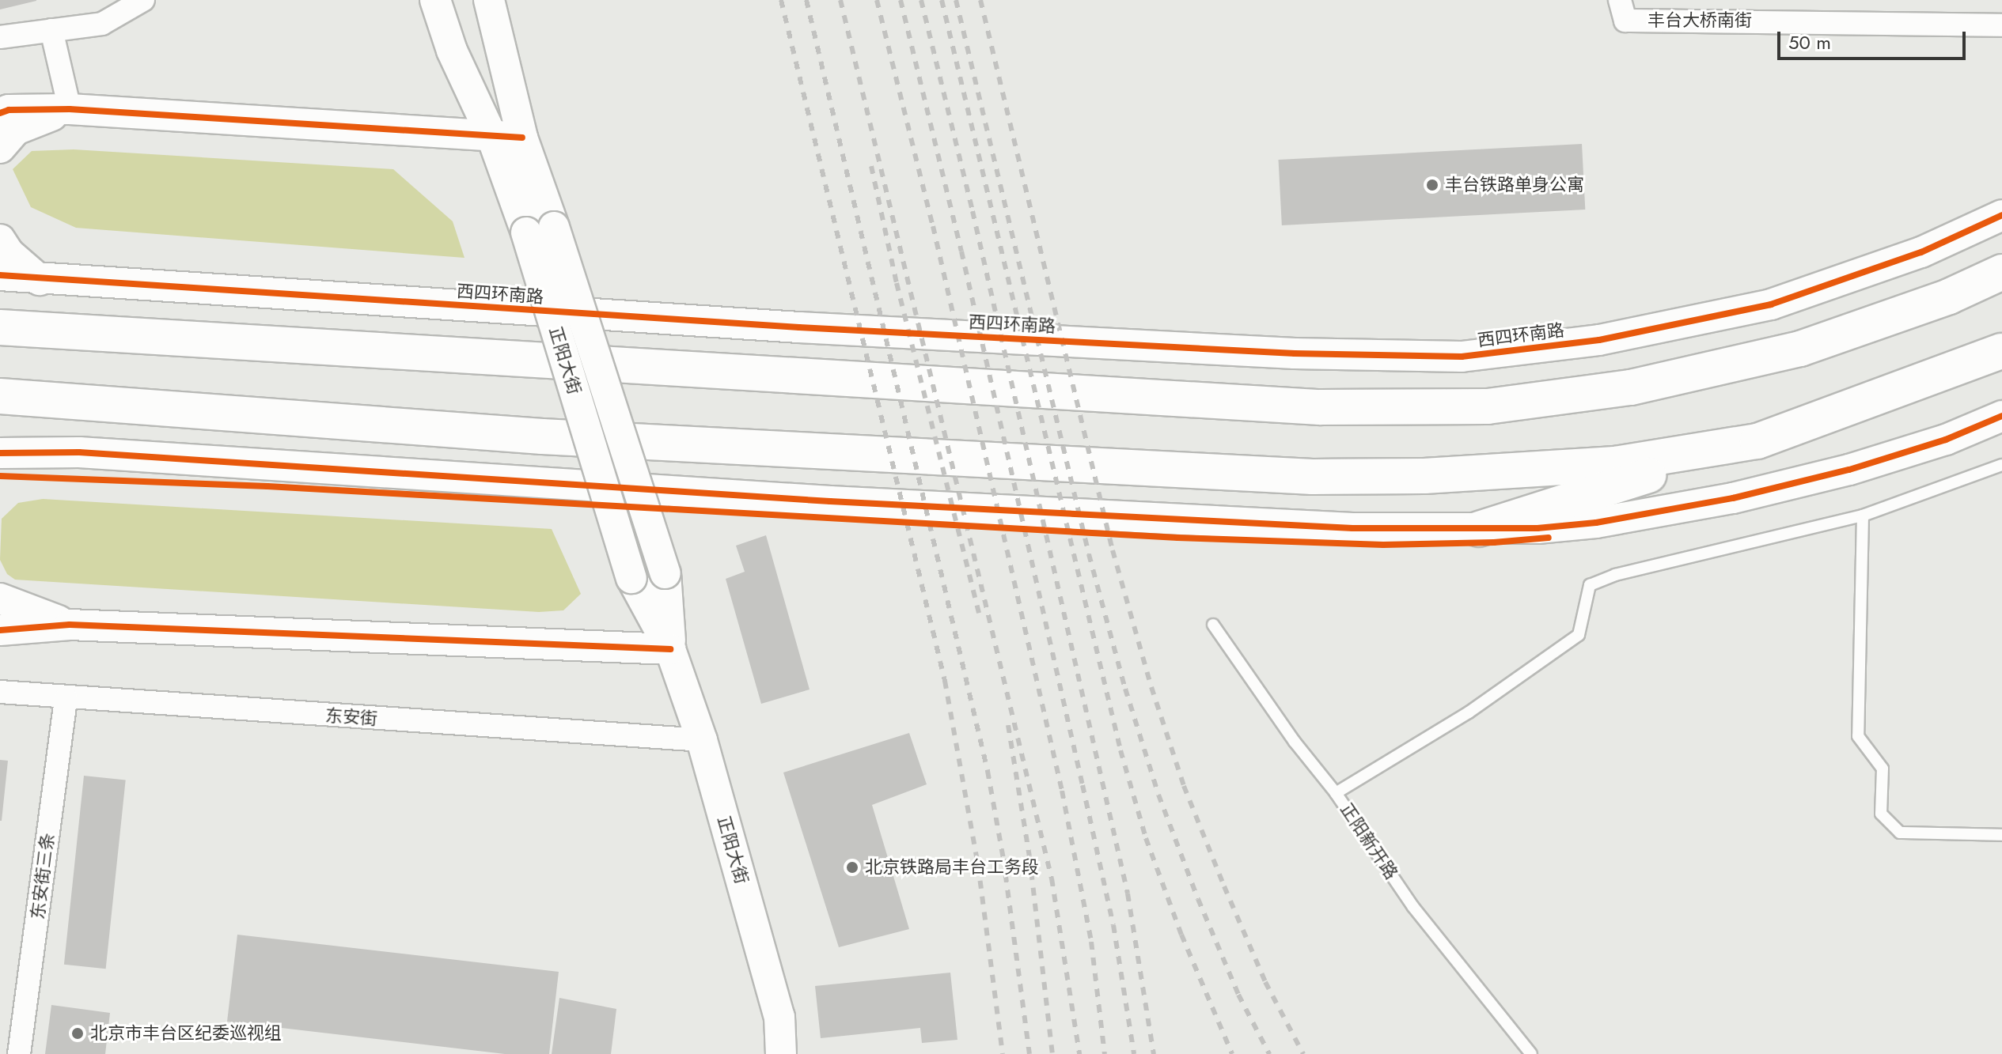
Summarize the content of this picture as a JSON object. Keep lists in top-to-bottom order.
{
  "streets": {
    "street": [
      "丰台大桥南街",
      "西四环南路",
      "正阳大街",
      "东安街",
      "东安街三条"
    ],
    "lane": ["正阳新开路"]
  },
  "crossings": [
    ["正阳大街", "东安街"],
    ["东安街", "东安街三条"]
  ],
  "places": ["丰台铁路单身公寓", "北京铁路局丰台工务段", "北京市丰台区纪委巡视组"],
  "scale_bar": "50 m"
}
